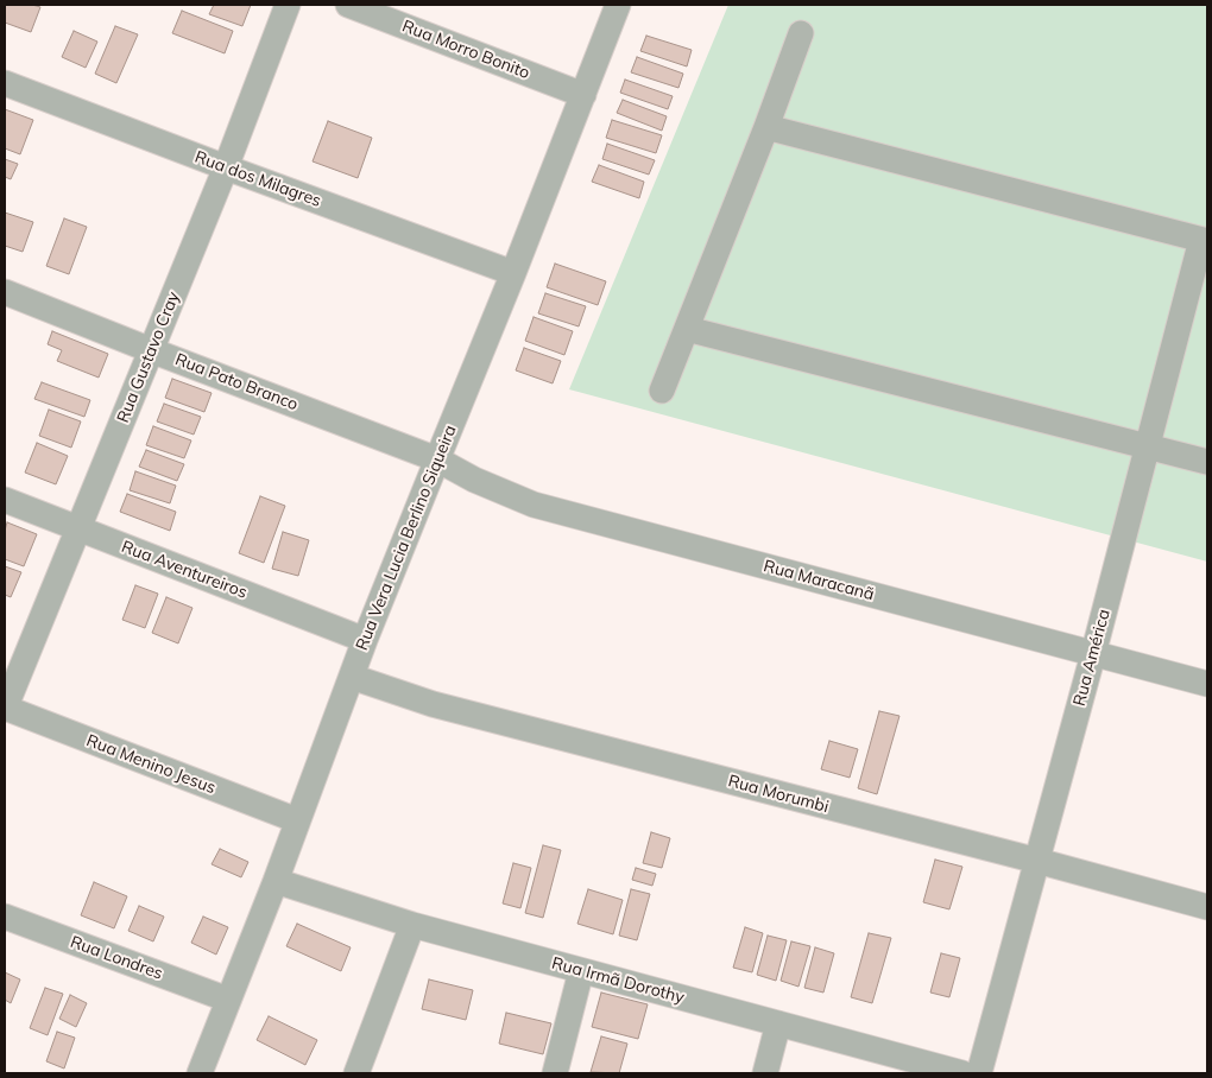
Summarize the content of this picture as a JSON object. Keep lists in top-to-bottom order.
{
  "streets": {
    "street": [
      "Rua Morro Bonito",
      "Rua dos Milagres",
      "Rua Gustavo Cray",
      "Rua Pato Branco",
      "Rua Vera Lucia Berlino Siqueira",
      "Rua Aventureiros",
      "Rua Maracanã",
      "Rua América",
      "Rua Menino Jesus",
      "Rua Morumbi",
      "Rua Londres",
      "Rua Irmã Dorothy"
    ]
  },
  "crossings": [
    ["Rua Morro Bonito", "Rua Vera Lucia Berlino Siqueira"],
    ["Rua dos Milagres", "Rua Gustavo Cray"],
    ["Rua dos Milagres", "Rua Vera Lucia Berlino Siqueira"],
    ["Rua Gustavo Cray", "Rua Pato Branco"],
    ["Rua Gustavo Cray", "Rua Aventureiros"],
    ["Rua Gustavo Cray", "Rua Menino Jesus"],
    ["Rua Pato Branco", "Rua Vera Lucia Berlino Siqueira"],
    ["Rua Pato Branco", "Rua Maracanã"],
    ["Rua Vera Lucia Berlino Siqueira", "Rua Aventureiros"],
    ["Rua Vera Lucia Berlino Siqueira", "Rua Maracanã"],
    ["Rua Vera Lucia Berlino Siqueira", "Rua Menino Jesus"],
    ["Rua Vera Lucia Berlino Siqueira", "Rua Morumbi"],
    ["Rua Vera Lucia Berlino Siqueira", "Rua Londres"],
    ["Rua Vera Lucia Berlino Siqueira", "Rua Irmã Dorothy"],
    ["Rua Maracanã", "Rua América"],
    ["Rua América", "Rua Morumbi"]
  ]
}
